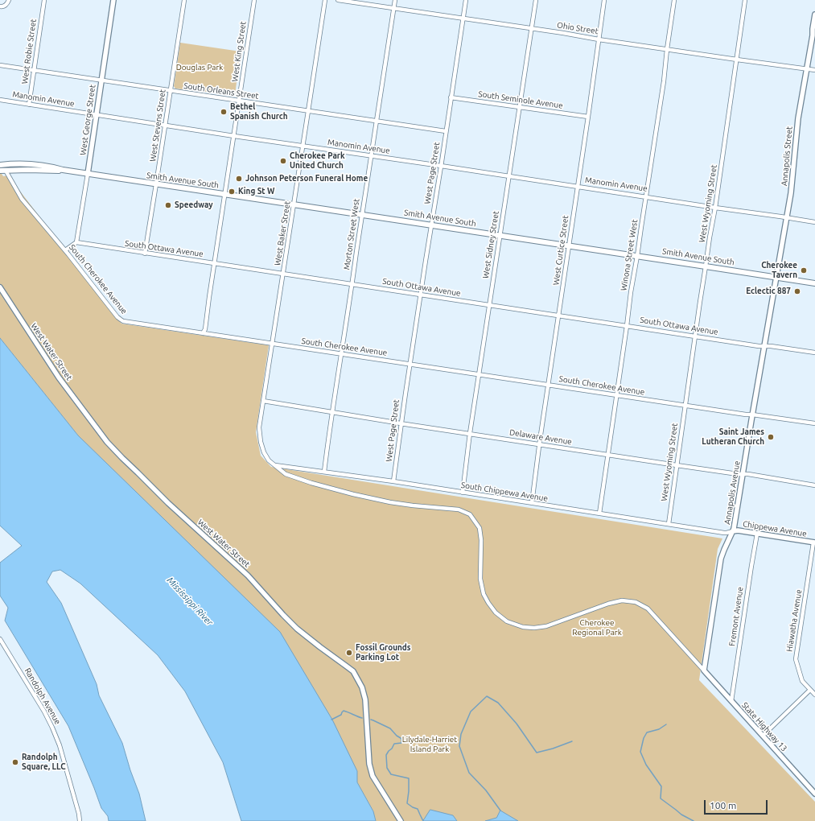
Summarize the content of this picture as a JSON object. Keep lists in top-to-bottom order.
{
  "streets": {
    "main road": ["Smith Avenue South"],
    "street": [
      "Ohio Street",
      "West Robie Street",
      "West King Street",
      "South Orleans Street",
      "Manomin Avenue",
      "South Seminole Avenue",
      "West George Street",
      "West Stevens Street",
      "Annapolis Street",
      "West Page Street",
      "West Wyoming Street",
      "West Baker Street",
      "Morton Street West",
      "West Sidney Street",
      "South Ottawa Avenue",
      "West Curtice Street",
      "Winona Street West",
      "South Cherokee Avenue",
      "West Water Street",
      "Delaware Avenue",
      "South Chippewa Avenue",
      "Annapolis Avenue",
      "Chippewa Avenue",
      "Fremont Avenue",
      "Hiawatha Avenue",
      "Randolph Avenue",
      "State Highway 13"
    ]
  },
  "crossings": [
    ["Ohio Street", "Annapolis Street"],
    ["Ohio Street", "West Page Street"],
    ["Ohio Street", "West Wyoming Street"],
    ["Ohio Street", "Morton Street West"],
    ["Ohio Street", "West Sidney Street"],
    ["Ohio Street", "West Curtice Street"],
    ["Ohio Street", "Winona Street West"],
    ["West Robie Street", "South Orleans Street"],
    ["West Robie Street", "Manomin Avenue"],
    ["West King Street", "South Orleans Street"],
    ["West King Street", "Manomin Avenue"],
    ["West King Street", "Smith Avenue South"],
    ["West King Street", "South Ottawa Avenue"],
    ["West King Street", "South Cherokee Avenue"],
    ["South Orleans Street", "West George Street"],
    ["South Orleans Street", "West Stevens Street"],
    ["South Orleans Street", "West Page Street"],
    ["South Orleans Street", "West Baker Street"],
    ["South Orleans Street", "Morton Street West"],
    ["Manomin Avenue", "West George Street"],
    ["Manomin Avenue", "West Stevens Street"],
    ["Manomin Avenue", "Annapolis Street"],
    ["Manomin Avenue", "West Page Street"],
    ["Manomin Avenue", "West Wyoming Street"],
    ["Manomin Avenue", "West Baker Street"],
    ["Manomin Avenue", "Morton Street West"],
    ["Manomin Avenue", "West Sidney Street"],
    ["Manomin Avenue", "West Curtice Street"],
    ["Manomin Avenue", "Winona Street West"],
    ["South Seminole Avenue", "West Page Street"],
    ["South Seminole Avenue", "West Sidney Street"],
    ["South Seminole Avenue", "West Curtice Street"],
    ["West George Street", "Smith Avenue South"],
    ["West George Street", "South Ottawa Avenue"],
    ["West Stevens Street", "Smith Avenue South"],
    ["West Stevens Street", "South Ottawa Avenue"],
    ["Annapolis Street", "Smith Avenue South"],
    ["Annapolis Street", "Annapolis Avenue"],
    ["West Page Street", "Smith Avenue South"],
    ["West Page Street", "South Ottawa Avenue"],
    ["West Page Street", "South Cherokee Avenue"],
    ["West Page Street", "Delaware Avenue"],
    ["West Page Street", "South Chippewa Avenue"],
    ["Smith Avenue South", "West Wyoming Street"],
    ["Smith Avenue South", "West Baker Street"],
    ["Smith Avenue South", "Morton Street West"],
    ["Smith Avenue South", "West Sidney Street"],
    ["Smith Avenue South", "West Curtice Street"],
    ["Smith Avenue South", "Winona Street West"],
    ["Smith Avenue South", "South Cherokee Avenue"],
    ["Smith Avenue South", "Annapolis Avenue"],
    ["West Wyoming Street", "South Ottawa Avenue"],
    ["West Wyoming Street", "South Cherokee Avenue"],
    ["West Wyoming Street", "Delaware Avenue"],
    ["West Wyoming Street", "South Chippewa Avenue"],
    ["West Baker Street", "South Ottawa Avenue"],
    ["West Baker Street", "South Cherokee Avenue"],
    ["West Baker Street", "Delaware Avenue"],
    ["West Baker Street", "South Chippewa Avenue"],
    ["West Baker Street", "Annapolis Avenue"],
    ["West Baker Street", "State Highway 13"],
    ["Morton Street West", "South Ottawa Avenue"],
    ["Morton Street West", "South Cherokee Avenue"],
    ["Morton Street West", "Delaware Avenue"],
    ["Morton Street West", "South Chippewa Avenue"],
    ["West Sidney Street", "South Ottawa Avenue"],
    ["West Sidney Street", "South Cherokee Avenue"],
    ["West Sidney Street", "Delaware Avenue"],
    ["West Sidney Street", "South Chippewa Avenue"],
    ["South Ottawa Avenue", "West Curtice Street"],
    ["South Ottawa Avenue", "Winona Street West"],
    ["South Ottawa Avenue", "Annapolis Avenue"],
    ["West Curtice Street", "South Cherokee Avenue"],
    ["West Curtice Street", "Delaware Avenue"],
    ["West Curtice Street", "South Chippewa Avenue"],
    ["Winona Street West", "South Cherokee Avenue"],
    ["Winona Street West", "Delaware Avenue"],
    ["Winona Street West", "South Chippewa Avenue"],
    ["South Cherokee Avenue", "Annapolis Avenue"],
    ["Delaware Avenue", "Annapolis Avenue"],
    ["South Chippewa Avenue", "Annapolis Avenue"],
    ["South Chippewa Avenue", "Chippewa Avenue"],
    ["Annapolis Avenue", "Chippewa Avenue"],
    ["Annapolis Avenue", "State Highway 13"],
    ["Chippewa Avenue", "Fremont Avenue"],
    ["Chippewa Avenue", "Hiawatha Avenue"],
    ["Fremont Avenue", "State Highway 13"]
  ],
  "water": ["Mississippi River"],
  "parks": ["Douglas Park", "Cherokee Regional Park", "Lilydale-Harriet Island Park"],
  "places": [
    "Bethel Spanish Church",
    "Cherokee Park United Church",
    "Johnson Peterson Funeral Home",
    "King St W",
    "Speedway",
    "Cherokee Tavern",
    "Eclectic 887",
    "Saint James Lutheran Church",
    "Fossil Grounds Parking Lot",
    "Randolph Square, LLC"
  ],
  "scale_bar": "100 m"
}
